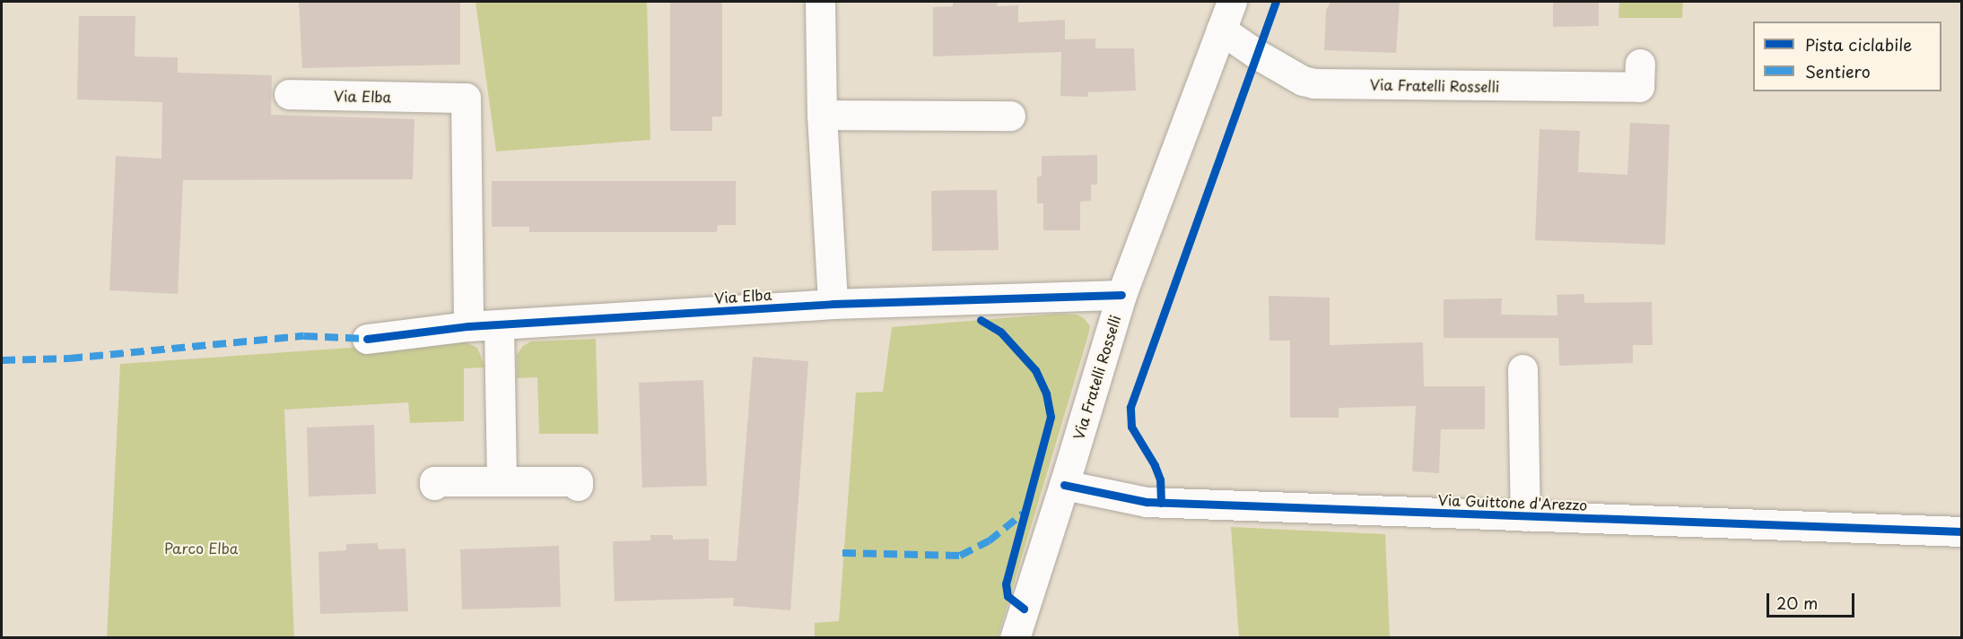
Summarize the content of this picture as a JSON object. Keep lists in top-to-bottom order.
{
  "streets": {
    "street": ["Via Fratelli Rosselli", "Via Elba", "Via Guittone d'Arezzo"]
  },
  "crossings": [
    ["Via Fratelli Rosselli", "Via Elba"],
    ["Via Fratelli Rosselli", "Via Guittone d'Arezzo"]
  ],
  "parks": ["Parco Elba"],
  "legend": ["Pista ciclabile", "Sentiero"],
  "scale_bar": "20 m"
}
